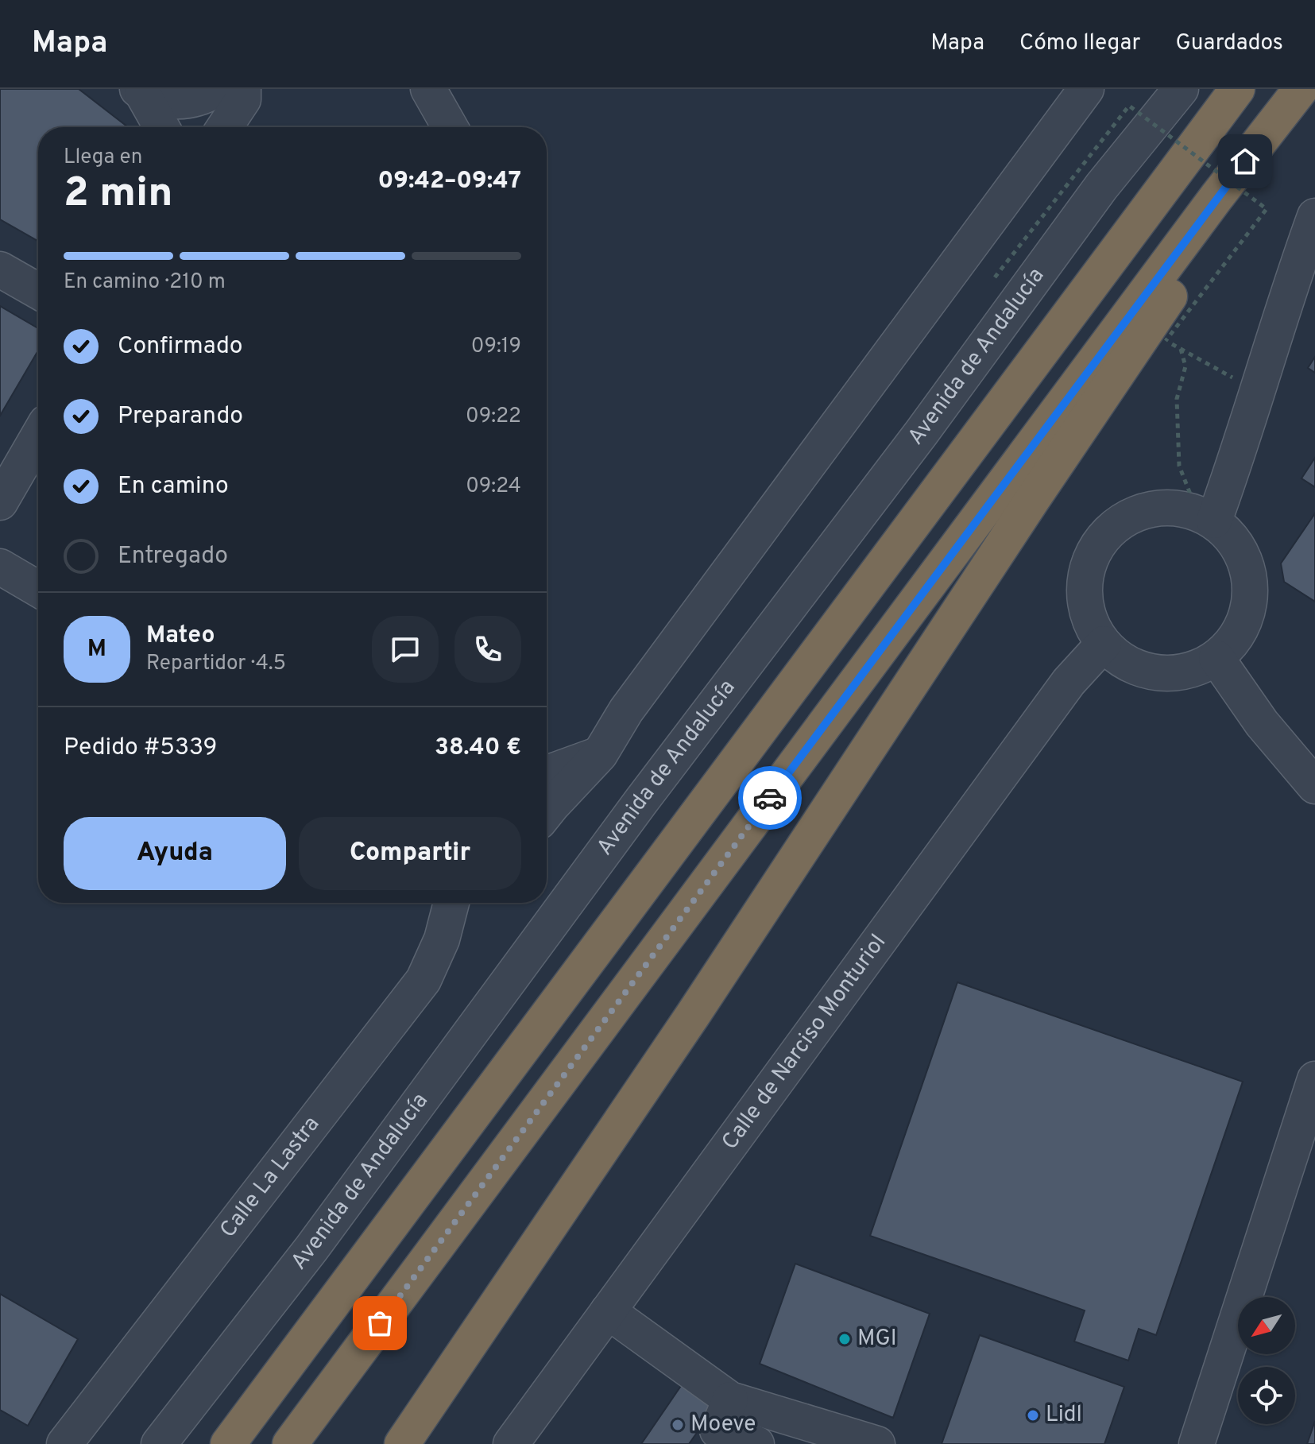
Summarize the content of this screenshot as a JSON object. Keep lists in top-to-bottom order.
{
  "streets": {
    "street": ["Avenida de Andalucía", "Calle de Narciso Monturiol", "Calle La Lastra"]
  },
  "places": ["MGI", "Lidl", "Moeve"],
  "north": "bottom left",
  "page": {
    "header": "Mapa",
    "nav": ["Mapa", "Cómo llegar", "Guardados"],
    "heading": ["2 min", "Llega en", "09:42–09:47"],
    "panel": [
      "Mateo",
      "Repartidor · 4.5",
      "Pedido #5339",
      "38.40 €"
    ],
    "bar": "En camino · 210 m",
    "list": [
      ["Confirmado", "09:19"],
      ["Preparando", "09:22"],
      ["En camino", "09:24"],
      "Entregado"
    ],
    "round": "M",
    "buttons": ["Ayuda", "Compartir"]
  }
}
